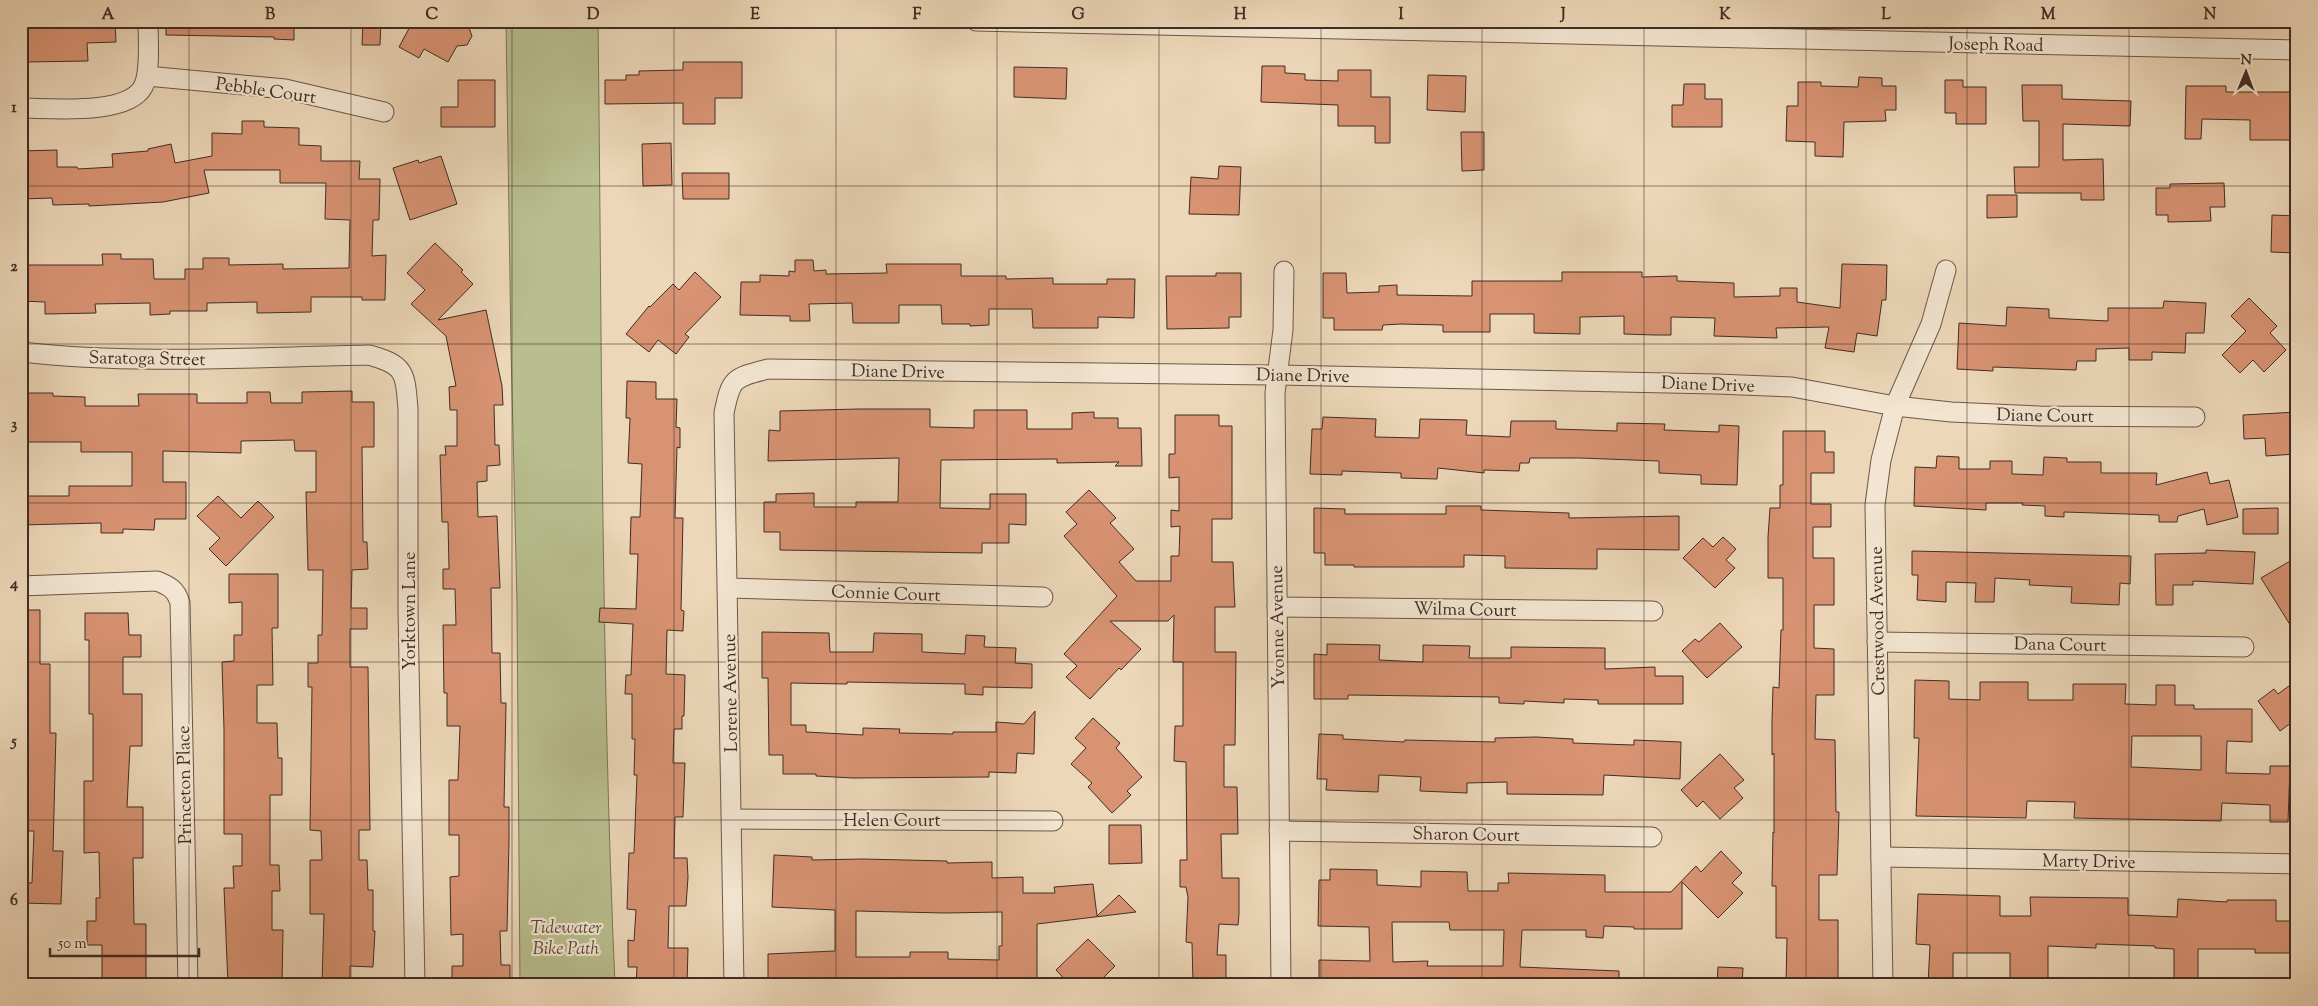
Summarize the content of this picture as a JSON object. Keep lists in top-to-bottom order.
{
  "streets": {
    "street": [
      "Joseph Road",
      "Pebble Court",
      "Saratoga Street",
      "Diane Drive",
      "Diane Court",
      "Connie Court",
      "Wilma Court",
      "Yorktown Lane",
      "Crestwood Avenue",
      "Yvonne Avenue",
      "Dana Court",
      "Lorene Avenue",
      "Princeton Place",
      "Helen Court",
      "Sharon Court",
      "Marty Drive"
    ]
  },
  "crossings": [
    ["Saratoga Street", "Yorktown Lane"],
    ["Diane Drive", "Diane Court"],
    ["Diane Drive", "Crestwood Avenue"],
    ["Diane Drive", "Yvonne Avenue"],
    ["Diane Drive", "Lorene Avenue"],
    ["Diane Court", "Crestwood Avenue"],
    ["Connie Court", "Lorene Avenue"],
    ["Wilma Court", "Yvonne Avenue"],
    ["Crestwood Avenue", "Dana Court"],
    ["Crestwood Avenue", "Marty Drive"],
    ["Yvonne Avenue", "Sharon Court"],
    ["Lorene Avenue", "Helen Court"]
  ],
  "parks": ["Tidewater Bike Path"],
  "scale_bar": "50 m",
  "north": "top",
  "grid": {
    "columns": [
      "A",
      "B",
      "C",
      "D",
      "E",
      "F",
      "G",
      "H",
      "I",
      "J",
      "K",
      "L",
      "M",
      "N"
    ],
    "rows": [
      "1",
      "2",
      "3",
      "4",
      "5",
      "6"
    ]
  }
}
